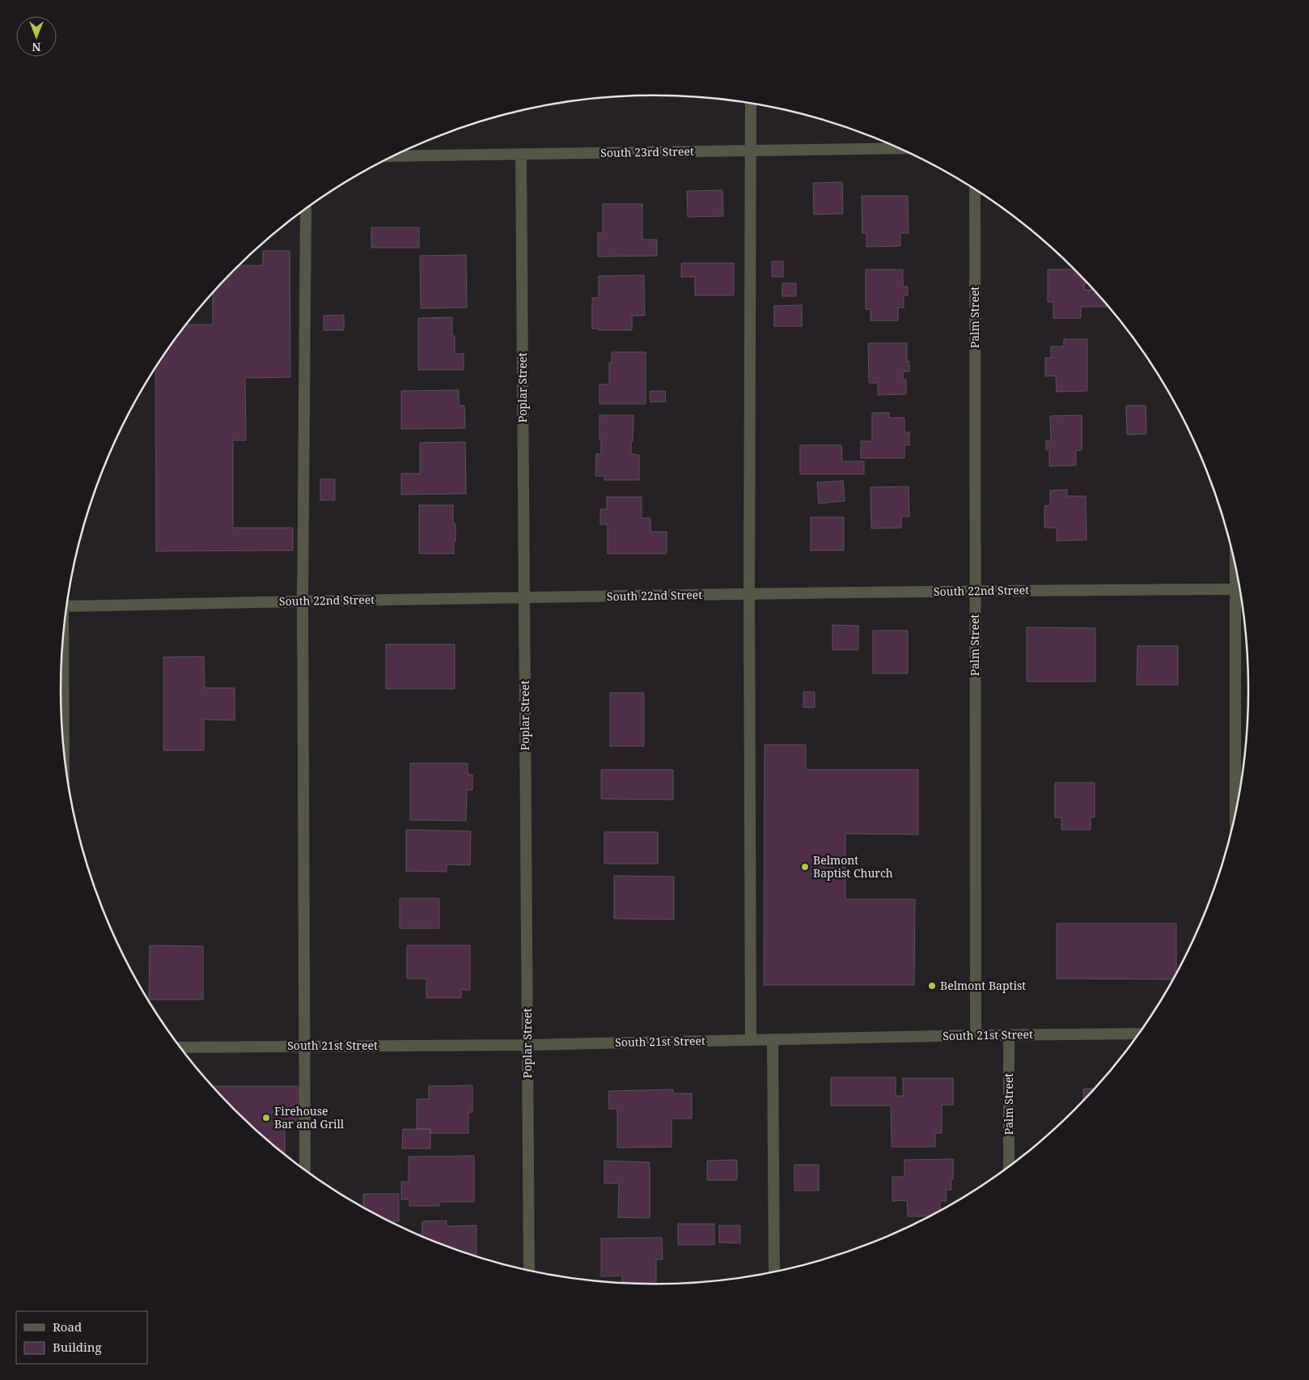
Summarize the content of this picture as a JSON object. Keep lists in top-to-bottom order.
{
  "streets": {
    "street": [
      "South 23rd Street",
      "Palm Street",
      "Poplar Street",
      "South 22nd Street",
      "South 21st Street"
    ]
  },
  "crossings": [
    ["South 23rd Street", "Poplar Street"],
    ["Palm Street", "South 22nd Street"],
    ["Palm Street", "South 21st Street"],
    ["Poplar Street", "South 22nd Street"],
    ["Poplar Street", "South 21st Street"]
  ],
  "places": ["Belmont Baptist Church", "Belmont Baptist", "Firehouse Bar and Grill"],
  "legend": ["Road", "Building"],
  "north": "bottom"
}
